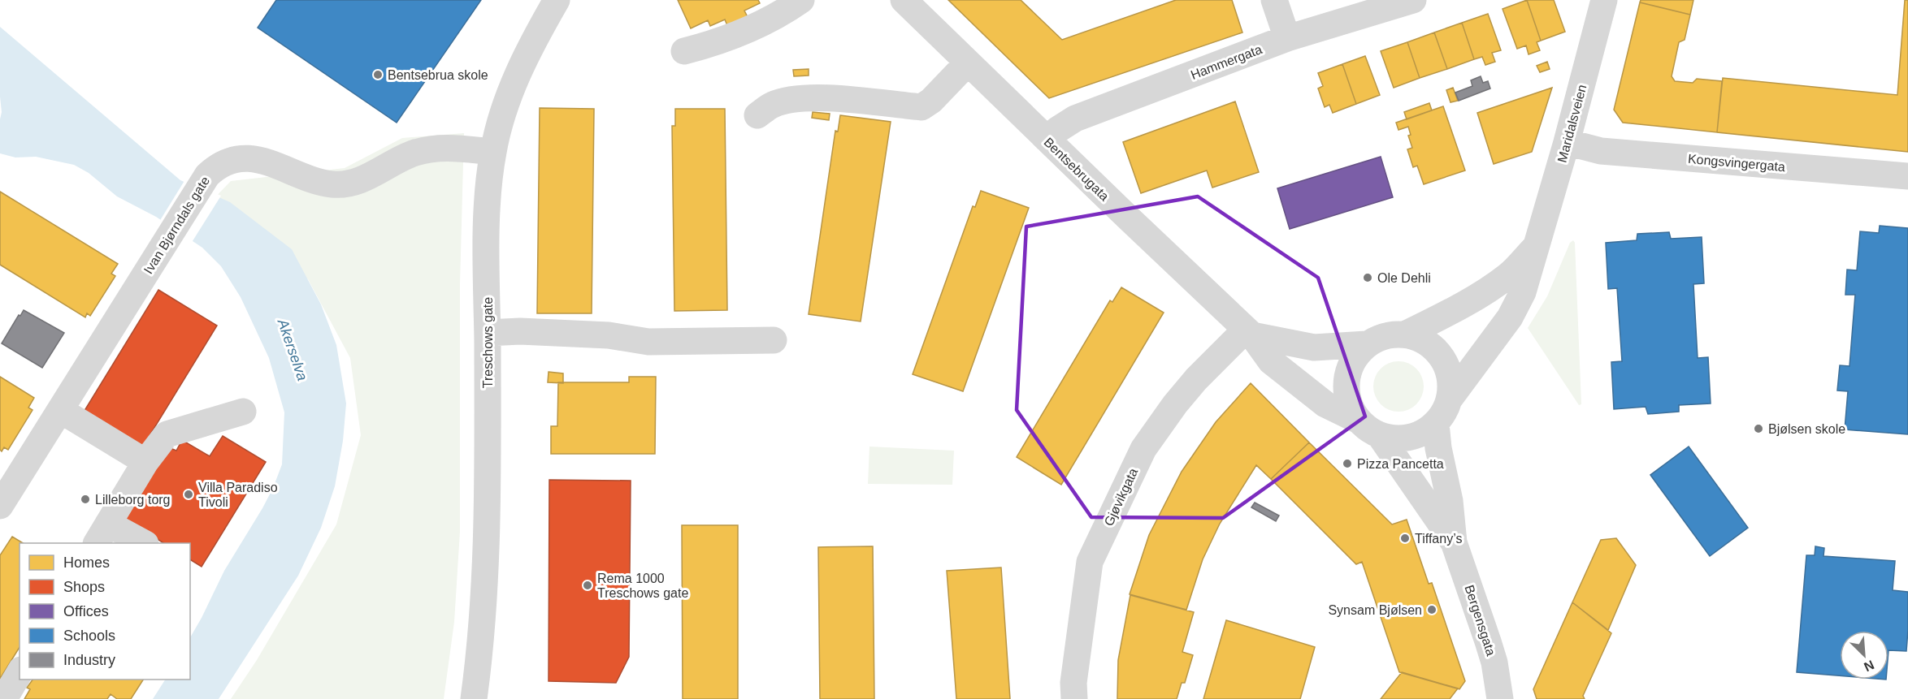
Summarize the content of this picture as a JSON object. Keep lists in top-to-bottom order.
{
  "streets": {
    "street": [
      "Hammergata",
      "Maridalsveien",
      "Kongsvingergata",
      "Bentsebrugata",
      "Ivan Bjørndals gate",
      "Treschows gate",
      "Gjøvikgata",
      "Bergensgata"
    ]
  },
  "crossings": [
    ["Hammergata", "Bentsebrugata"],
    ["Maridalsveien", "Kongsvingergata"],
    ["Maridalsveien", "Bentsebrugata"],
    ["Maridalsveien", "Bergensgata"],
    ["Bentsebrugata", "Gjøvikgata"],
    ["Bentsebrugata", "Bergensgata"],
    ["Ivan Bjørndals gate", "Treschows gate"]
  ],
  "water": ["Akerselva"],
  "places": [
    "Bentsebrua skole",
    "Ole Dehli",
    "Bjølsen skole",
    "Pizza Pancetta",
    "Villa Paradiso Tivoli",
    "Lilleborg torg",
    "Tiffany’s",
    "Rema 1000 Treschows gate",
    "Synsam Bjølsen"
  ],
  "legend": [
    "Homes",
    "Shops",
    "Offices",
    "Schools",
    "Industry"
  ],
  "north": "bottom right"
}
